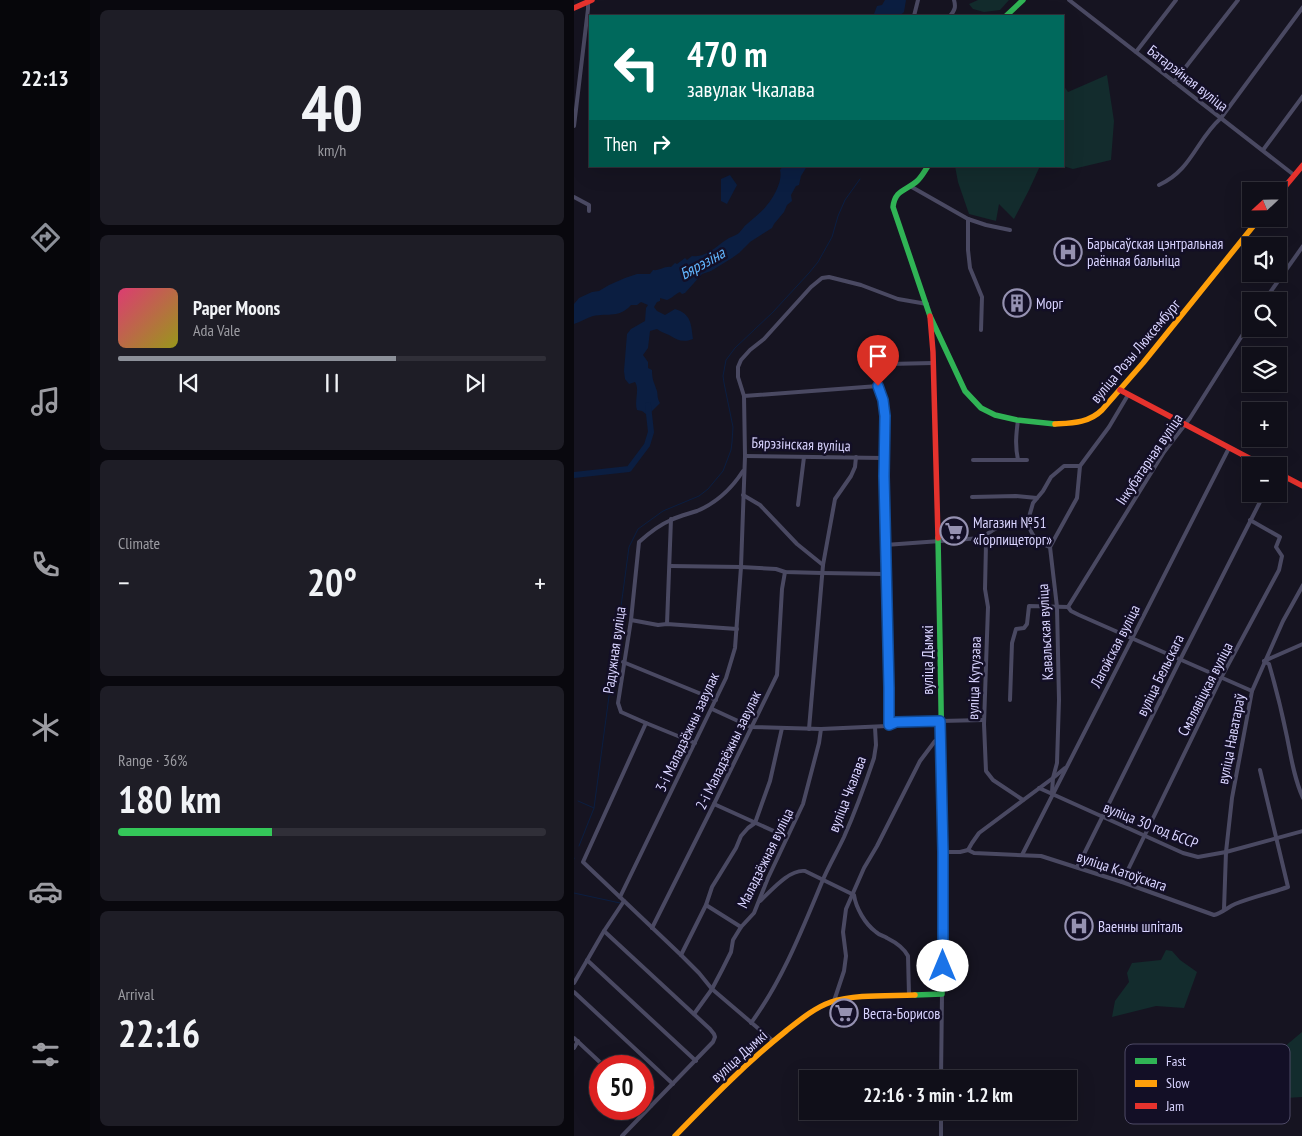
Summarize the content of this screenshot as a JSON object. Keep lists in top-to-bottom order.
{
  "streets": {
    "street": [
      "Батарэйная вуліца",
      "вуліца Розы Люксембург",
      "Бярэзінская вуліца",
      "Інкубатарная вуліца",
      "Кавальская вуліца",
      "Лагойская вуліца",
      "Радужная вуліца",
      "вуліца Дымкі",
      "вуліца Бельскага",
      "вуліца Кутузава",
      "Смалявіцкая вуліца",
      "3-і Маладзёжны завулак",
      "вуліца Наватараў",
      "2-і Маладзёжны завулак",
      "вуліца Чкалава",
      "вуліца 30 год БССР",
      "Маладзёжная вуліца",
      "вуліца Катоўскага"
    ]
  },
  "crossings": [
    ["вуліца Розы Люксембург", "Бярэзінская вуліца"],
    ["вуліца Розы Люксембург", "вуліца Дымкі"],
    ["Бярэзінская вуліца", "3-і Маладзёжны завулак"],
    ["Кавальская вуліца", "Лагойская вуліца"],
    ["Кавальская вуліца", "вуліца 30 год БССР"],
    ["Лагойская вуліца", "вуліца 30 год БССР"],
    ["Лагойская вуліца", "вуліца Катоўскага"],
    ["Радужная вуліца", "3-і Маладзёжны завулак"],
    ["вуліца Дымкі", "вуліца Катоўскага"],
    ["вуліца Бельскага", "Смалявіцкая вуліца"],
    ["вуліца Бельскага", "вуліца 30 год БССР"],
    ["вуліца Бельскага", "вуліца Катоўскага"],
    ["Смалявіцкая вуліца", "вуліца 30 год БССР"],
    ["Смалявіцкая вуліца", "вуліца Катоўскага"],
    ["вуліца Наватараў", "вуліца 30 год БССР"],
    ["вуліца Наватараў", "вуліца Катоўскага"],
    ["вуліца 30 год БССР", "вуліца Катоўскага"]
  ],
  "water": ["Бярэзіна"],
  "places": {
    "hospital": ["Барысаўская цэнтральная раённая бальніца", "Ваенны шпіталь"],
    "building": ["Морг"],
    "supermarket": ["Магазин №51 «Горпищеторг»", "Веста-Борисов"]
  },
  "legend": ["Fast", "Slow", "Jam"],
  "north": "left",
  "page": {
    "tabs": "22:13",
    "tile": [
      ["40", "km/h"],
      "Climate",
      ["Range · 36%", "180 km"],
      ["Arrival", "22:16"]
    ],
    "turn": ["470 m", "завулак Чкалава"],
    "then": "Then",
    "map_buttons": ["+", "−"],
    "song": ["Paper Moons", "Ada Vale"],
    "heat": ["−", "20°", "+"],
    "limit": "50",
    "trip": "22:16 · 3 min · 1.2 km"
  }
}
